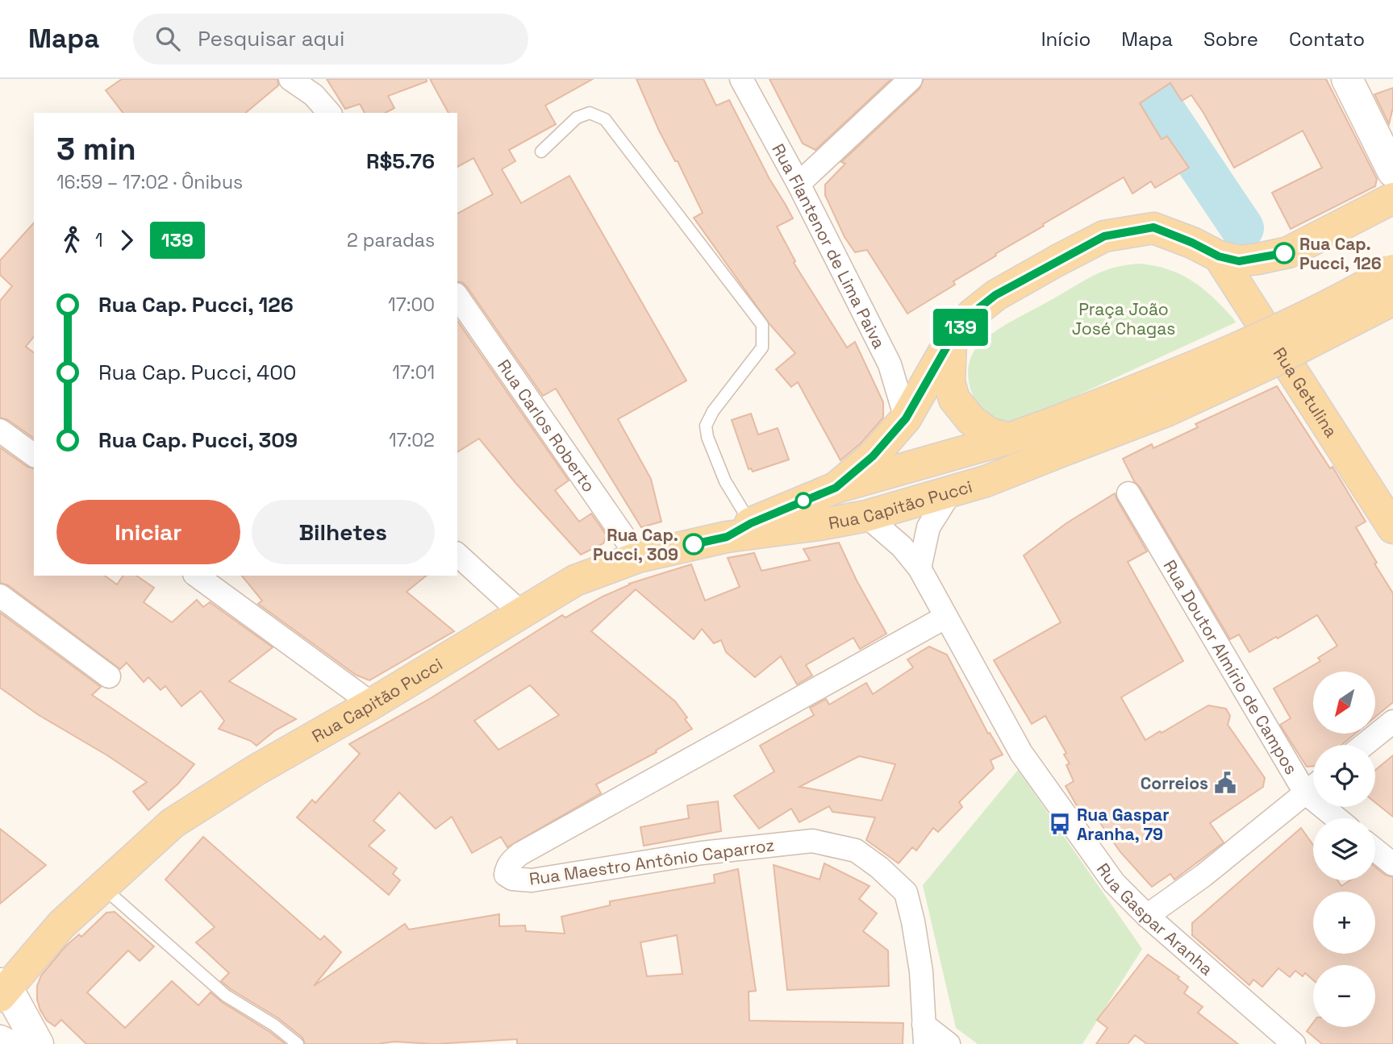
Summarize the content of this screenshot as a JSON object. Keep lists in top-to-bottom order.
{
  "streets": {
    "main road": ["Rua Getulina", "Rua Capitão Pucci"],
    "street": [
      "Rua Flantenor de Lima Paiva",
      "Rua Carlos Roberto",
      "Rua Doutor Almírio de Campos",
      "Rua Maestro Antônio Caparroz",
      "Rua Gaspar Aranha"
    ]
  },
  "crossings": [
    ["Rua Carlos Roberto", "Rua Capitão Pucci"],
    ["Rua Capitão Pucci", "Rua Gaspar Aranha"],
    ["Rua Maestro Antônio Caparroz", "Rua Gaspar Aranha"]
  ],
  "parks": ["Praça João José Chagas"],
  "places": {
    "other": ["Rua Cap. Pucci, 126", "Rua Cap. Pucci, 309"],
    "public building": ["Correios"],
    "bus stop": ["Rua Gaspar Aranha, 79"]
  },
  "lines": ["bus line 139"],
  "north": "bottom left",
  "page": {
    "header": "Mapa",
    "search": "Pesquisar aqui",
    "nav": [
      "Início",
      "Mapa",
      "Sobre",
      "Contato"
    ],
    "on_map": "139",
    "heading": ["3 min", "16:59 – 17:02 · Ônibus", "R$5.76"],
    "legs": ["1", "139", "2 paradas"],
    "list": [
      {
        "name": "Rua Cap. Pucci, 126",
        "value": "17:00"
      },
      {
        "name": "Rua Cap. Pucci, 400",
        "value": "17:01"
      },
      {
        "name": "Rua Cap. Pucci, 309",
        "value": "17:02"
      }
    ],
    "buttons": ["Iniciar", "Bilhetes"],
    "map_buttons": ["+", "−"]
  }
}
